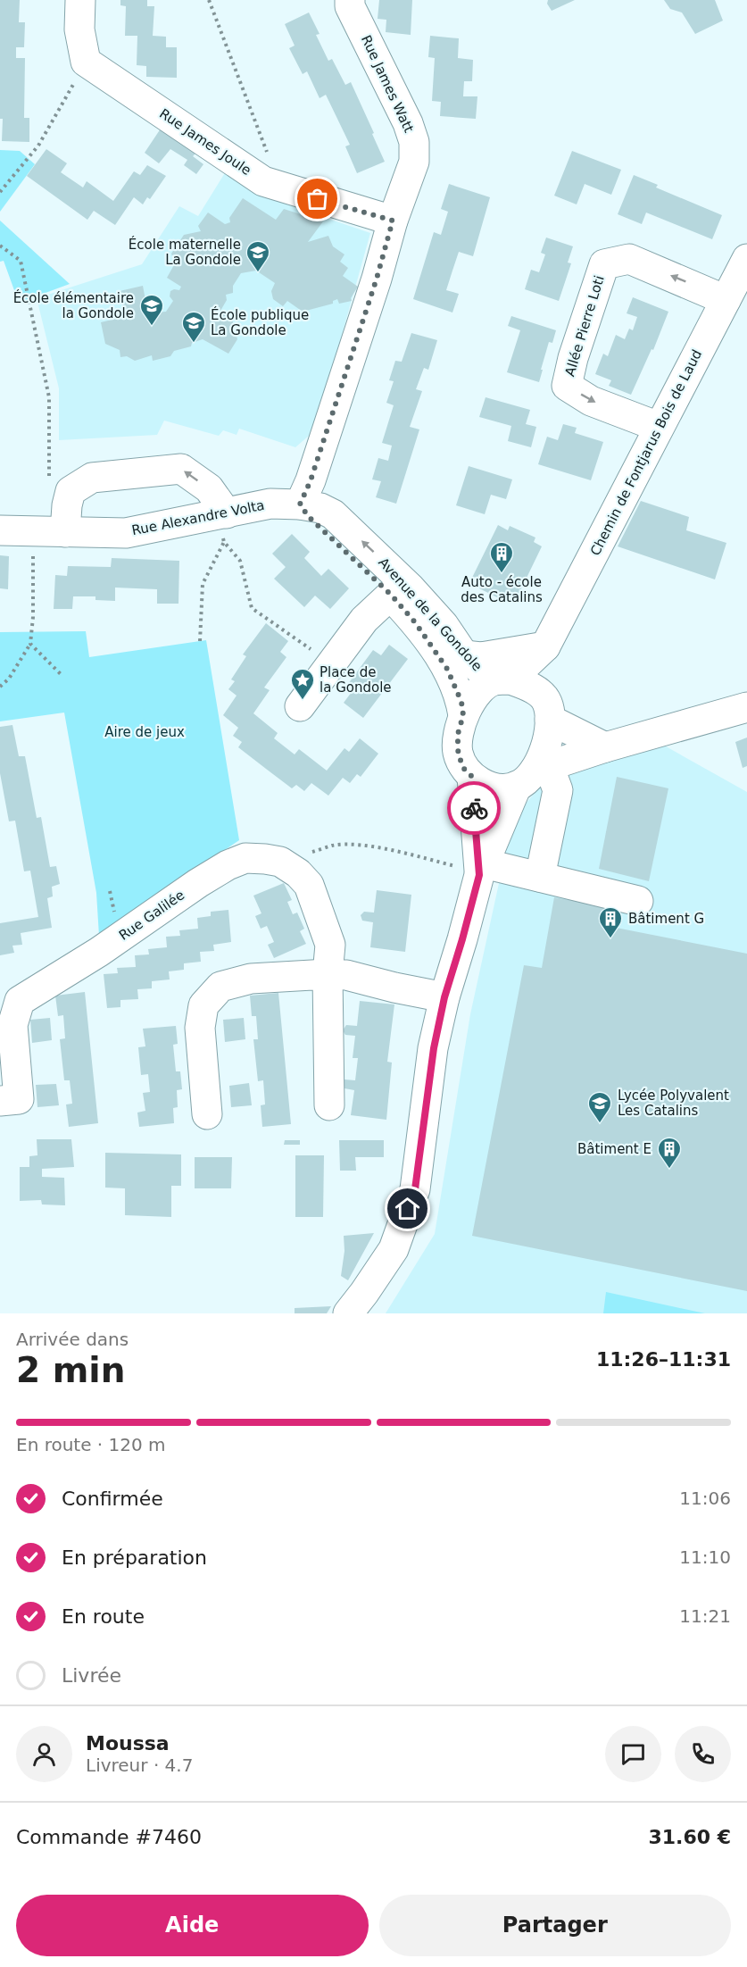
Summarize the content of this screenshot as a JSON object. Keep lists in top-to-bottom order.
{
  "streets": {
    "street": [
      "Rue James Watt",
      "Rue James Joule",
      "Allée Pierre Loti",
      "Chemin de Fontjarus Bois de Laud",
      "Rue Alexandre Volta",
      "Avenue de la Gondole",
      "Rue Galilée"
    ]
  },
  "crossings": [
    ["Rue James Watt", "Rue James Joule"],
    ["Rue James Watt", "Rue Alexandre Volta"],
    ["Rue James Watt", "Avenue de la Gondole"],
    ["Allée Pierre Loti", "Chemin de Fontjarus Bois de Laud"],
    ["Rue Alexandre Volta", "Avenue de la Gondole"]
  ],
  "parks": ["Aire de jeux"],
  "places": {
    "school or university": [
      "École maternelle La Gondole",
      "École élémentaire la Gondole",
      "École publique La Gondole",
      "Lycée Polyvalent Les Catalins"
    ],
    "building": ["Auto - école des Catalins", "Bâtiment G", "Bâtiment E"],
    "place": ["Place de la Gondole"]
  },
  "page": {
    "heading": ["2 min", "Arrivée dans", "11:26–11:31"],
    "panel": [
      "Moussa",
      "Livreur · 4.7",
      "Commande #7460",
      "31.60 €"
    ],
    "bar": "En route · 120 m",
    "list": [
      ["Confirmée", "11:06"],
      ["En préparation", "11:10"],
      ["En route", "11:21"],
      "Livrée"
    ],
    "buttons": ["Aide", "Partager"]
  }
}
